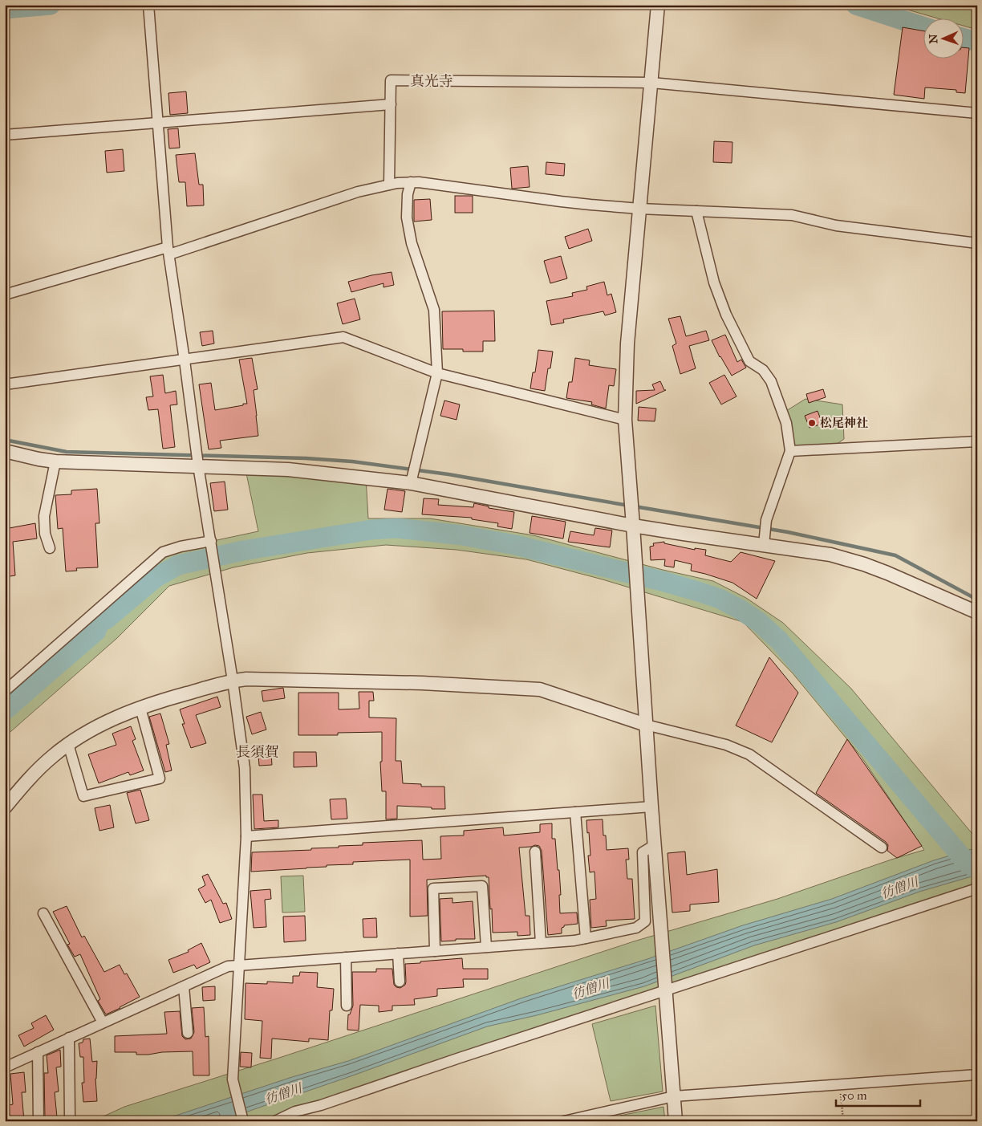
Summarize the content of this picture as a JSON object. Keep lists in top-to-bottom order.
{
  "districts": ["真光寺", "長須賀"],
  "water": ["彷僧川"],
  "places": ["松尾神社"],
  "scale_bar": "50 m",
  "north": "left"
}
